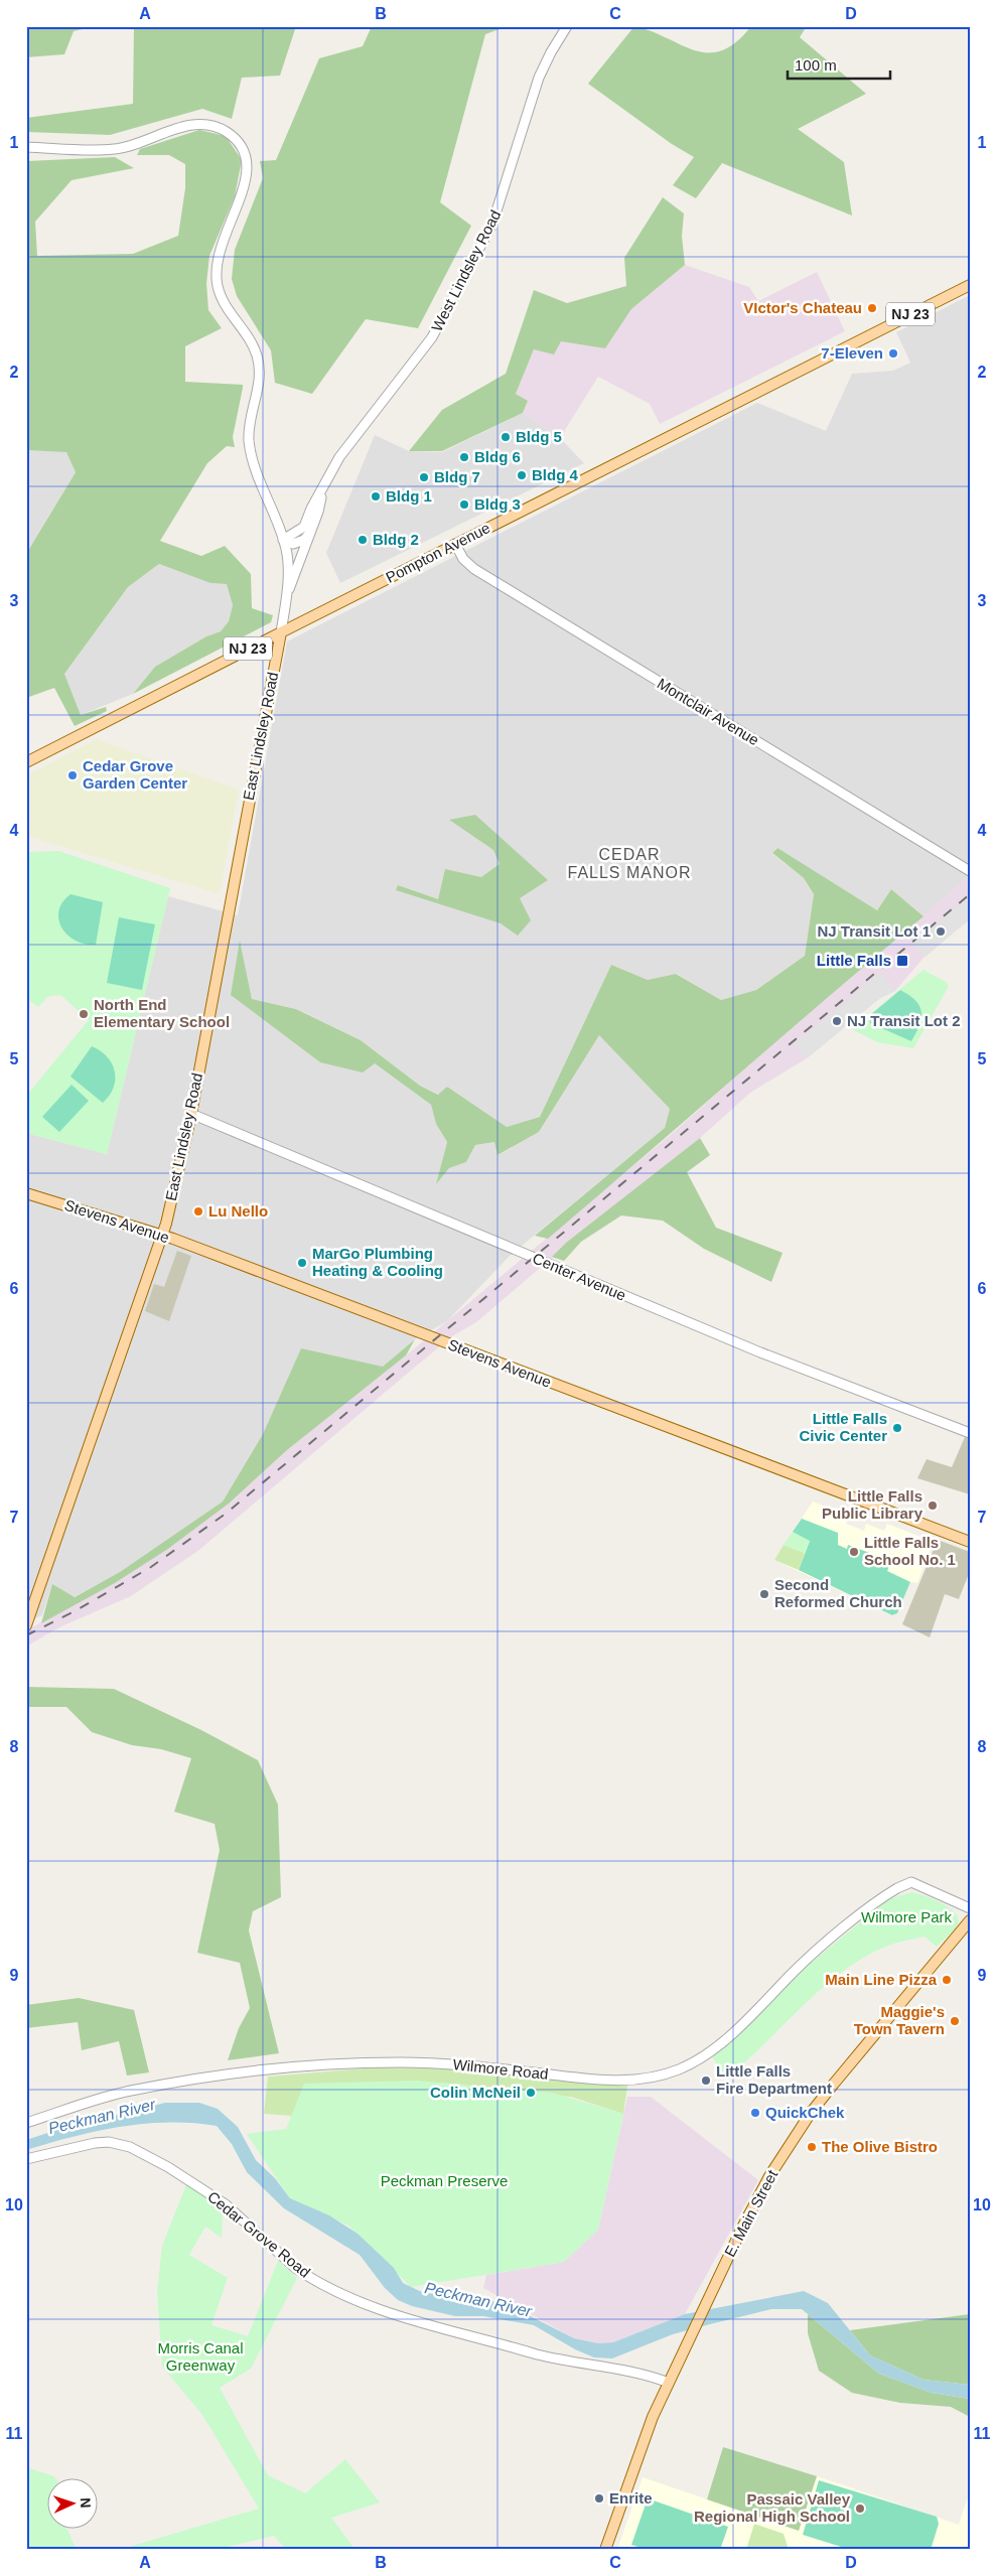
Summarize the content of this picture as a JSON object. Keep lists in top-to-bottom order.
{
  "streets": {
    "main road": [
      "NJ 23",
      "Pompton Avenue",
      "East Lindsley Road",
      "Stevens Avenue",
      "E. Main Street"
    ],
    "street": [
      "West Lindsley Road",
      "Montclair Avenue",
      "Center Avenue",
      "Wilmore Road",
      "Cedar Grove Road"
    ]
  },
  "crossings": [
    ["Pompton Avenue", "Montclair Avenue"],
    ["Pompton Avenue", "East Lindsley Road"],
    ["East Lindsley Road", "Stevens Avenue"],
    ["East Lindsley Road", "Center Avenue"],
    ["E. Main Street", "Cedar Grove Road"]
  ],
  "districts": ["CEDAR FALLS MANOR"],
  "water": ["Peckman River"],
  "parks": ["Wilmore Park", "Peckman Preserve", "Morris Canal Greenway"],
  "places": {
    "other": [
      "VIctor's Chateau",
      "7-Eleven",
      "Bldg 5",
      "Bldg 6",
      "Bldg 4",
      "Bldg 7",
      "Bldg 1",
      "Bldg 3",
      "Bldg 2",
      "Cedar Grove Garden Center",
      "NJ Transit Lot 1",
      "North End Elementary School",
      "NJ Transit Lot 2",
      "Lu Nello",
      "MarGo Plumbing Heating & Cooling",
      "Little Falls Civic Center",
      "Little Falls Public Library",
      "Little Falls School No. 1",
      "Second Reformed Church",
      "Main Line Pizza",
      "Maggie's Town Tavern",
      "Little Falls Fire Department",
      "Colin McNeil",
      "QuickChek",
      "The Olive Bistro",
      "Enrite",
      "Passaic Valley Regional High School"
    ],
    "transit": ["Little Falls"]
  },
  "scale_bar": "100 m",
  "north": "right",
  "grid": {
    "columns": [
      "A",
      "B",
      "C",
      "D"
    ],
    "rows": [
      "1",
      "2",
      "3",
      "4",
      "5",
      "6",
      "7",
      "8",
      "9",
      "10",
      "11"
    ]
  }
}
